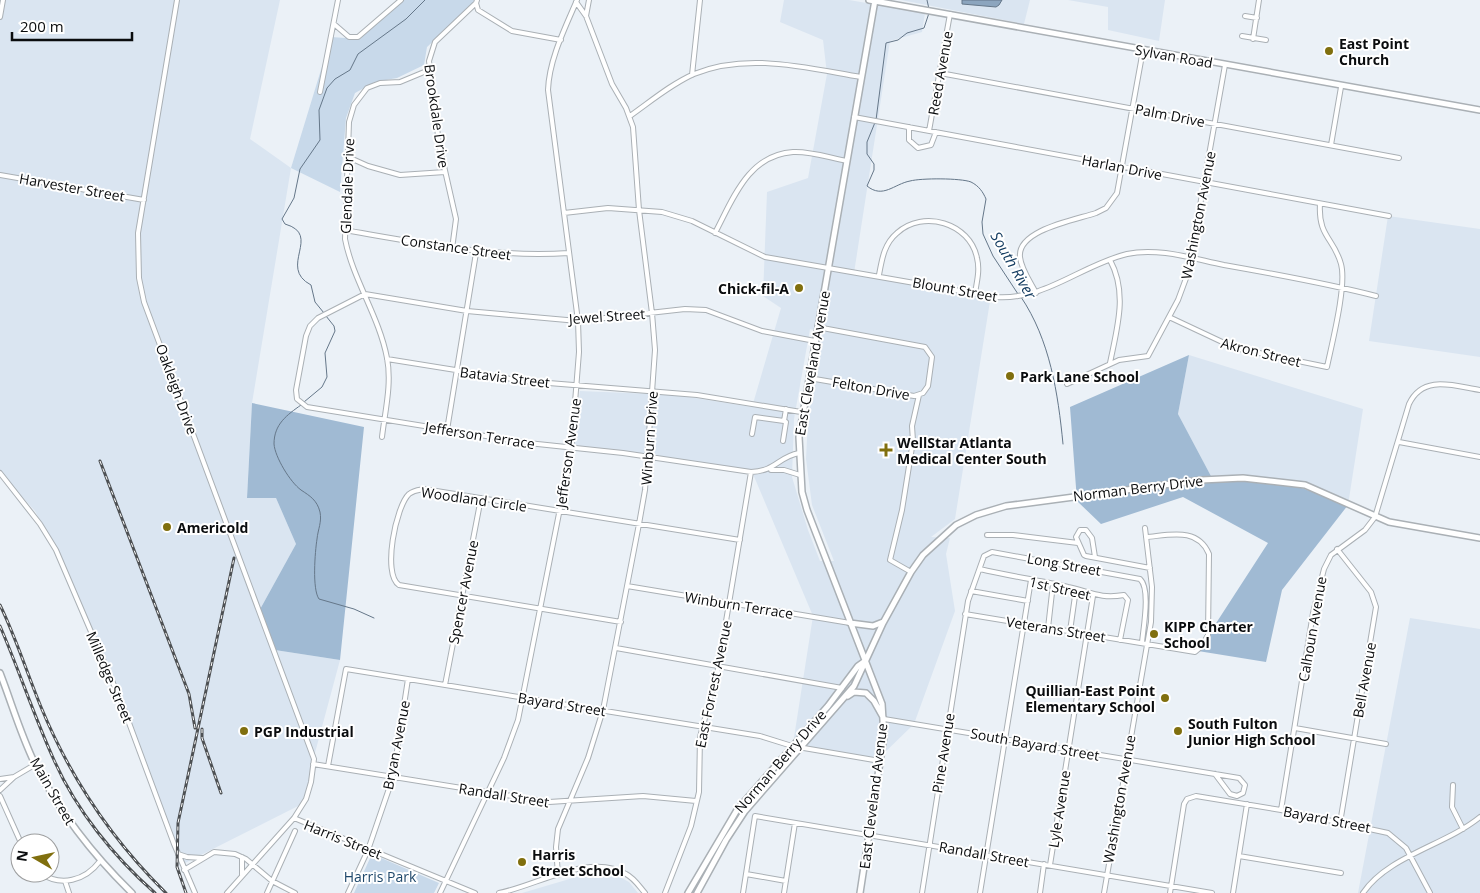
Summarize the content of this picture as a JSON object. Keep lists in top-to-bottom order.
{
  "streets": {
    "main road": [
      "Sylvan Road",
      "East Cleveland Avenue",
      "Norman Berry Drive",
      "Main Street"
    ],
    "street": [
      "Reed Avenue",
      "Palm Drive",
      "Brookdale Drive",
      "Harlan Drive",
      "Glendale Drive",
      "Harvester Street",
      "Washington Avenue",
      "Constance Street",
      "Blount Street",
      "Jewel Street",
      "Akron Street",
      "Batavia Street",
      "Felton Drive",
      "Oakleigh Drive",
      "Jefferson Terrace",
      "Winburn Drive",
      "Jefferson Avenue",
      "Woodland Circle",
      "Long Street",
      "1st Street",
      "Spencer Avenue",
      "Winburn Terrace",
      "Veterans Street",
      "Calhoun Avenue",
      "Milledge Street",
      "Bell Avenue",
      "East Forrest Avenue",
      "Bayard Street",
      "South Bayard Street",
      "Bryan Avenue",
      "Pine Avenue",
      "Randall Street",
      "Lyle Avenue",
      "Harris Street"
    ]
  },
  "crossings": [
    ["Sylvan Road", "Reed Avenue"],
    ["Sylvan Road", "Washington Avenue"],
    ["Sylvan Road", "East Cleveland Avenue"],
    ["Reed Avenue", "Palm Drive"],
    ["Reed Avenue", "Harlan Drive"],
    ["Palm Drive", "Washington Avenue"],
    ["Brookdale Drive", "Glendale Drive"],
    ["Brookdale Drive", "Constance Street"],
    ["Harlan Drive", "Washington Avenue"],
    ["Harlan Drive", "East Cleveland Avenue"],
    ["Glendale Drive", "Constance Street"],
    ["Glendale Drive", "Jewel Street"],
    ["Glendale Drive", "Batavia Street"],
    ["Glendale Drive", "Jefferson Terrace"],
    ["Harvester Street", "Oakleigh Drive"],
    ["Washington Avenue", "Blount Street"],
    ["Washington Avenue", "Akron Street"],
    ["Washington Avenue", "Veterans Street"],
    ["Washington Avenue", "South Bayard Street"],
    ["Washington Avenue", "Randall Street"],
    ["Constance Street", "Jefferson Avenue"],
    ["Blount Street", "Akron Street"],
    ["Blount Street", "East Cleveland Avenue"],
    ["Blount Street", "Winburn Drive"],
    ["Blount Street", "Jefferson Avenue"],
    ["Jewel Street", "East Cleveland Avenue"],
    ["Jewel Street", "Jefferson Terrace"],
    ["Jewel Street", "Winburn Drive"],
    ["Jewel Street", "Jefferson Avenue"],
    ["East Cleveland Avenue", "Batavia Street"],
    ["East Cleveland Avenue", "Felton Drive"],
    ["East Cleveland Avenue", "Jefferson Terrace"],
    ["East Cleveland Avenue", "Norman Berry Drive"],
    ["East Cleveland Avenue", "Winburn Terrace"],
    ["East Cleveland Avenue", "Bayard Street"],
    ["East Cleveland Avenue", "South Bayard Street"],
    ["East Cleveland Avenue", "Randall Street"],
    ["Batavia Street", "Winburn Drive"],
    ["Batavia Street", "Jefferson Avenue"],
    ["Oakleigh Drive", "Randall Street"],
    ["Jefferson Terrace", "Winburn Drive"],
    ["Jefferson Terrace", "Jefferson Avenue"],
    ["Jefferson Terrace", "East Forrest Avenue"],
    ["Winburn Drive", "Jefferson Avenue"],
    ["Winburn Drive", "Woodland Circle"],
    ["Winburn Drive", "Winburn Terrace"],
    ["Winburn Drive", "Bayard Street"],
    ["Winburn Drive", "Randall Street"],
    ["Jefferson Avenue", "Woodland Circle"],
    ["Jefferson Avenue", "Bayard Street"],
    ["Jefferson Avenue", "Randall Street"],
    ["Jefferson Avenue", "Harris Street"],
    ["Norman Berry Drive", "Calhoun Avenue"],
    ["Norman Berry Drive", "Bayard Street"],
    ["Woodland Circle", "Spencer Avenue"],
    ["Woodland Circle", "East Forrest Avenue"],
    ["Long Street", "1st Street"],
    ["Long Street", "Veterans Street"],
    ["Long Street", "Pine Avenue"],
    ["1st Street", "Veterans Street"],
    ["1st Street", "Lyle Avenue"],
    ["Spencer Avenue", "Bayard Street"],
    ["Winburn Terrace", "East Forrest Avenue"],
    ["Veterans Street", "Pine Avenue"],
    ["Veterans Street", "Lyle Avenue"],
    ["Calhoun Avenue", "Bell Avenue"],
    ["Calhoun Avenue", "Bayard Street"],
    ["Bell Avenue", "Bayard Street"],
    ["East Forrest Avenue", "Bayard Street"],
    ["East Forrest Avenue", "Randall Street"],
    ["Bayard Street", "Bryan Avenue"],
    ["Bayard Street", "Randall Street"],
    ["South Bayard Street", "Pine Avenue"],
    ["South Bayard Street", "Lyle Avenue"],
    ["Bryan Avenue", "Randall Street"],
    ["Bryan Avenue", "Harris Street"],
    ["Pine Avenue", "Randall Street"],
    ["Randall Street", "Lyle Avenue"]
  ],
  "water": ["South River"],
  "parks": ["Harris Park"],
  "places": {
    "other": [
      "East Point Church",
      "Chick-fil-A",
      "Park Lane School",
      "Americold",
      "KIPP Charter School",
      "Quillian-East Point Elementary School",
      "PGP Industrial",
      "South Fulton Junior High School",
      "Harris Street School"
    ],
    "health": ["WellStar Atlanta Medical Center South"]
  },
  "scale_bar": "200 m",
  "north": "left"
}
